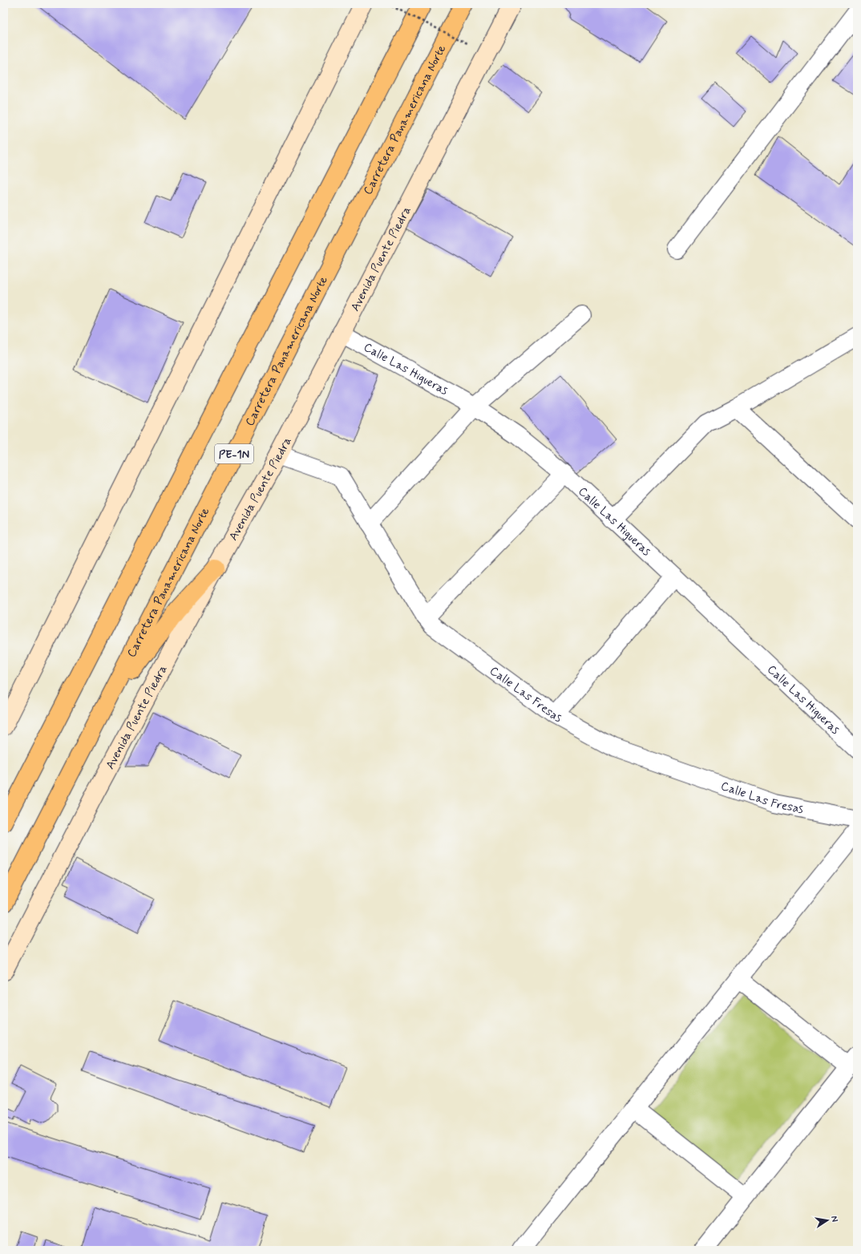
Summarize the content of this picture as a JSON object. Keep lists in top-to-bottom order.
{
  "streets": {
    "highway": ["Carretera Panamericana Norte", "PE-1N"],
    "main road": ["Avenida Puente Piedra"],
    "street": ["Calle Las Higueras", "Calle Las Fresas"]
  },
  "crossings": [
    ["Avenida Puente Piedra", "Calle Las Higueras"],
    ["Avenida Puente Piedra", "Calle Las Fresas"]
  ],
  "north": "right"
}
